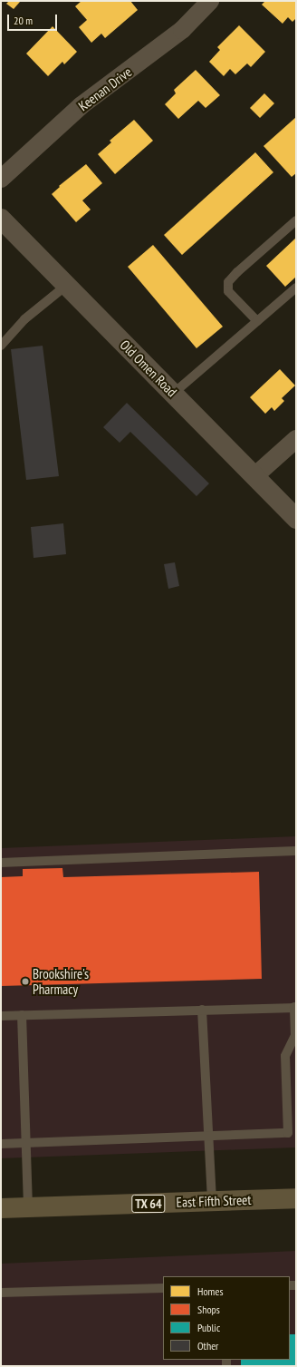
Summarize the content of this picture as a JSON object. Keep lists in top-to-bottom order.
{
  "streets": {
    "main road": ["East Fifth Street", "TX 64"],
    "street": ["Keenan Drive", "Old Omen Road"]
  },
  "places": ["Brookshire's Pharmacy"],
  "legend": [
    "Homes",
    "Shops",
    "Public",
    "Other"
  ],
  "scale_bar": "20 m"
}
